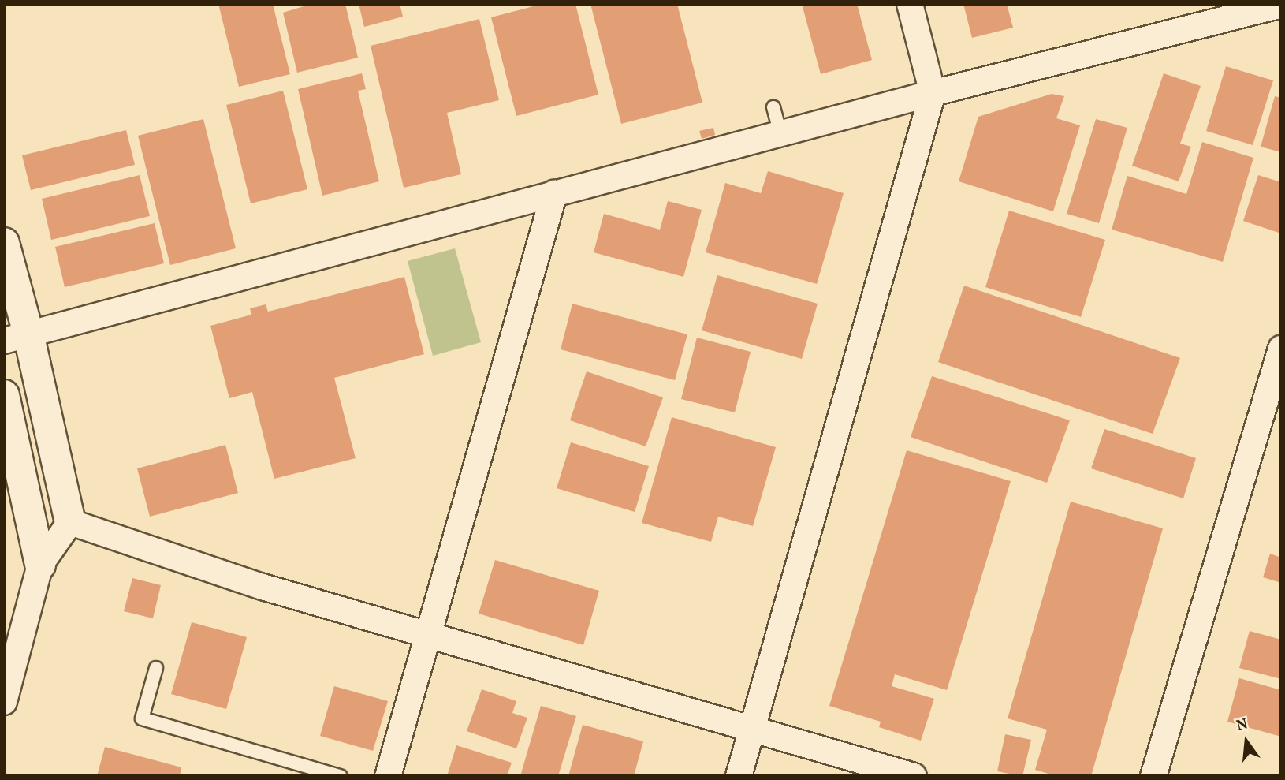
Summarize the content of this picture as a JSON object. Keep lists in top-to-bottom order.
{
  "north": "top"
}
